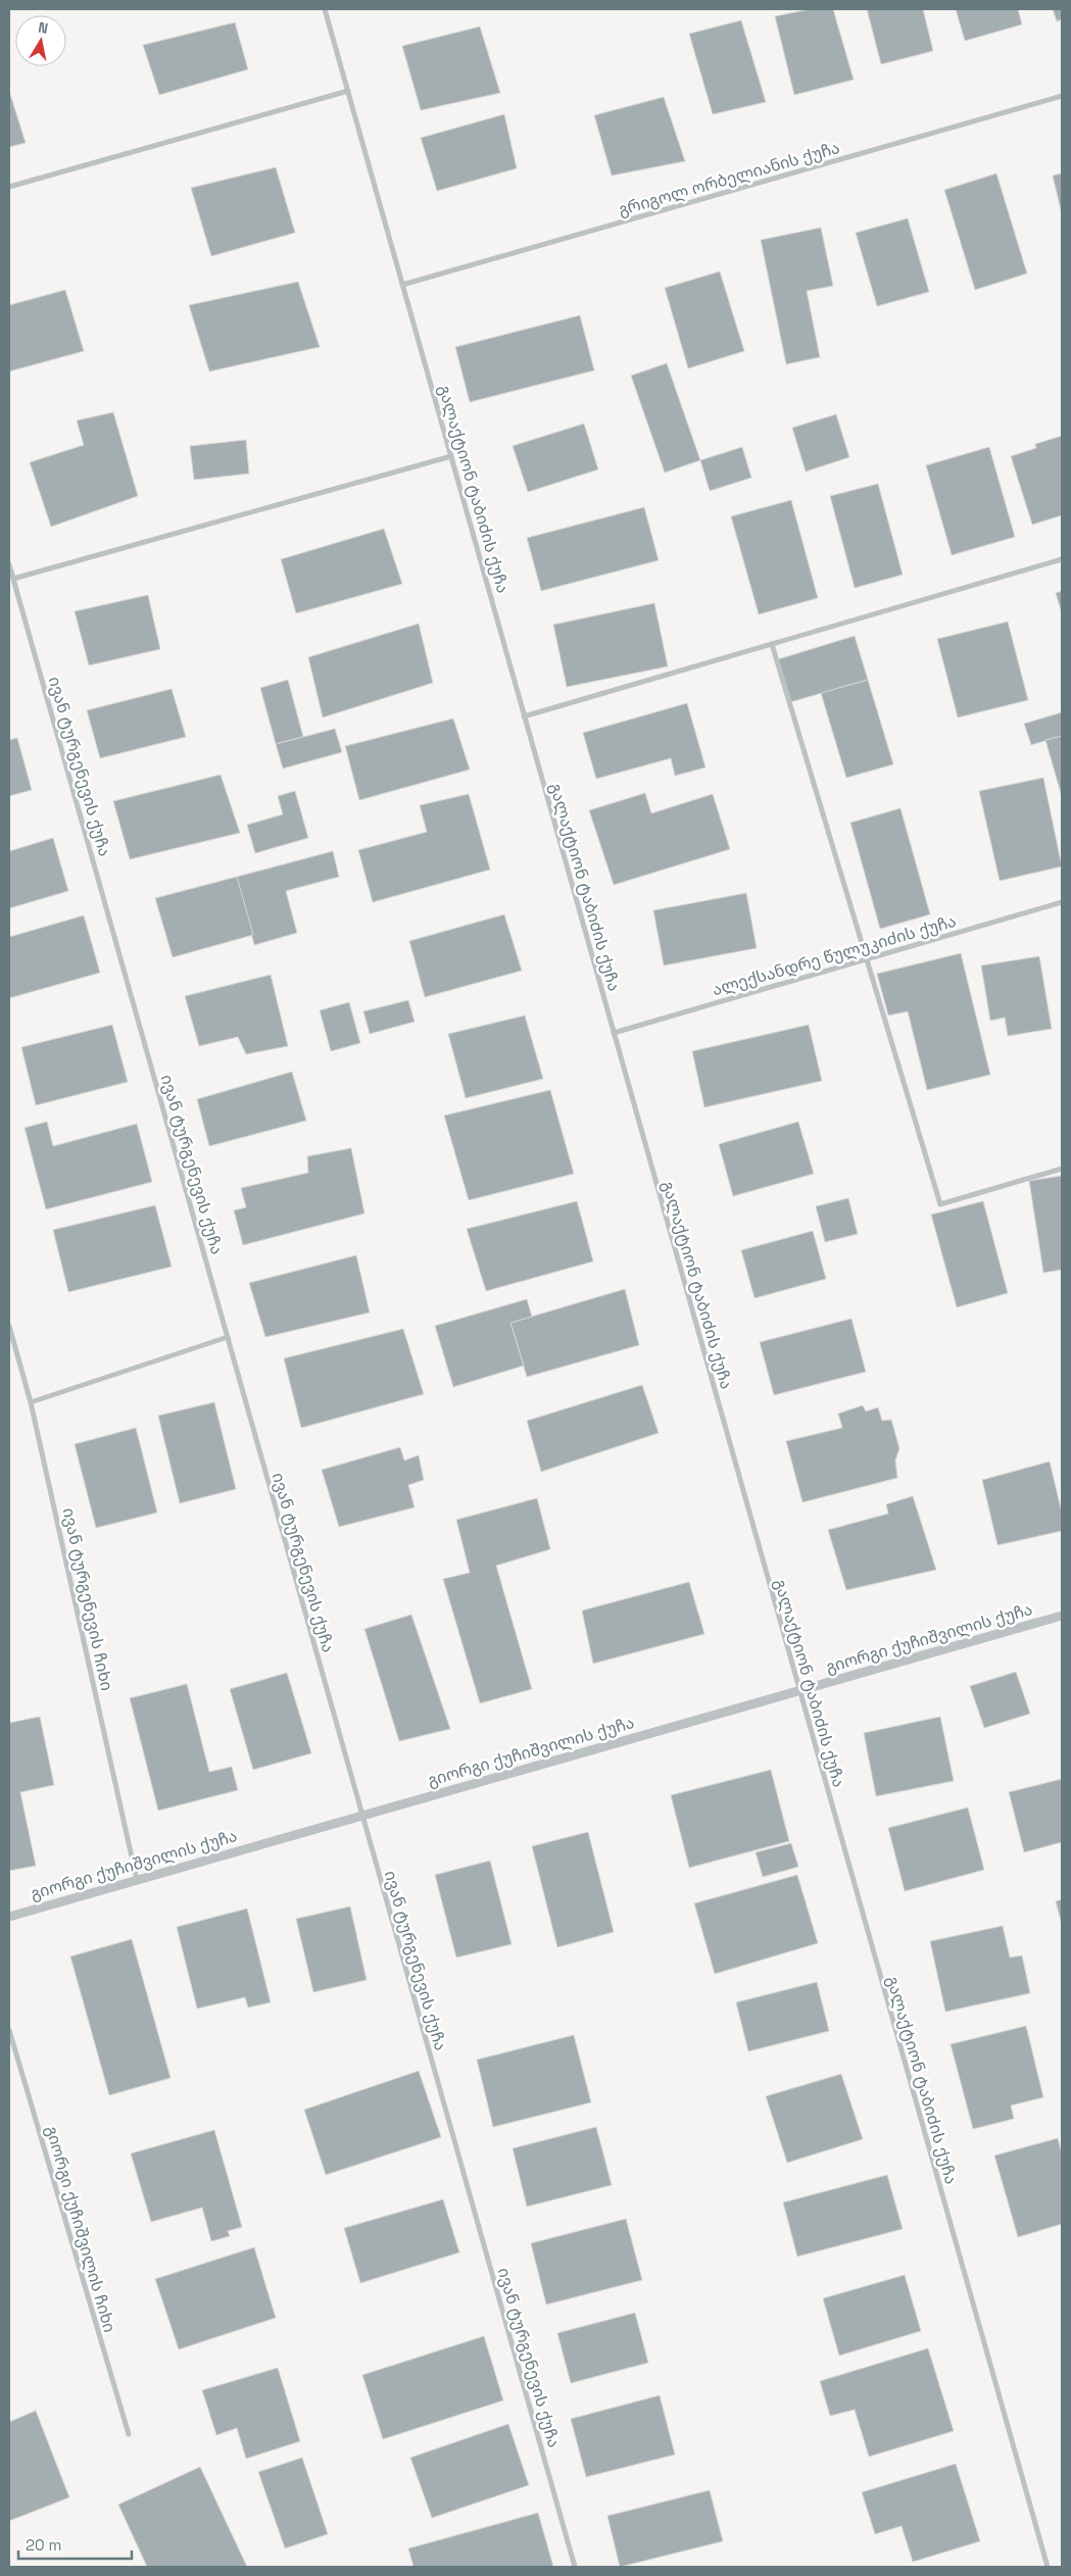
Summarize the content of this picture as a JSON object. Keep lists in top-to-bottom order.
{
  "streets": {
    "street": [
      "გრიგოლ ორბელიანის ქუჩა",
      "გალაქტიონ ტაბიძის ქუჩა",
      "ივან ტურგენევის ქუჩა",
      "ალექსანდრე წულუკიძის ქუჩა",
      "ივან ტურგენევის ჩიხი",
      "გიორგი ქუჩიშვილის ქუჩა",
      "გიორგი ქუჩიშვილის ჩიხი"
    ]
  },
  "crossings": [
    ["გრიგოლ ორბელიანის ქუჩა", "გალაქტიონ ტაბიძის ქუჩა"],
    ["გალაქტიონ ტაბიძის ქუჩა", "ალექსანდრე წულუკიძის ქუჩა"],
    ["გალაქტიონ ტაბიძის ქუჩა", "გიორგი ქუჩიშვილის ქუჩა"],
    ["ივან ტურგენევის ქუჩა", "გიორგი ქუჩიშვილის ქუჩა"],
    ["ივან ტურგენევის ჩიხი", "გიორგი ქუჩიშვილის ქუჩა"]
  ],
  "scale_bar": "20 m",
  "north": "top"
}
